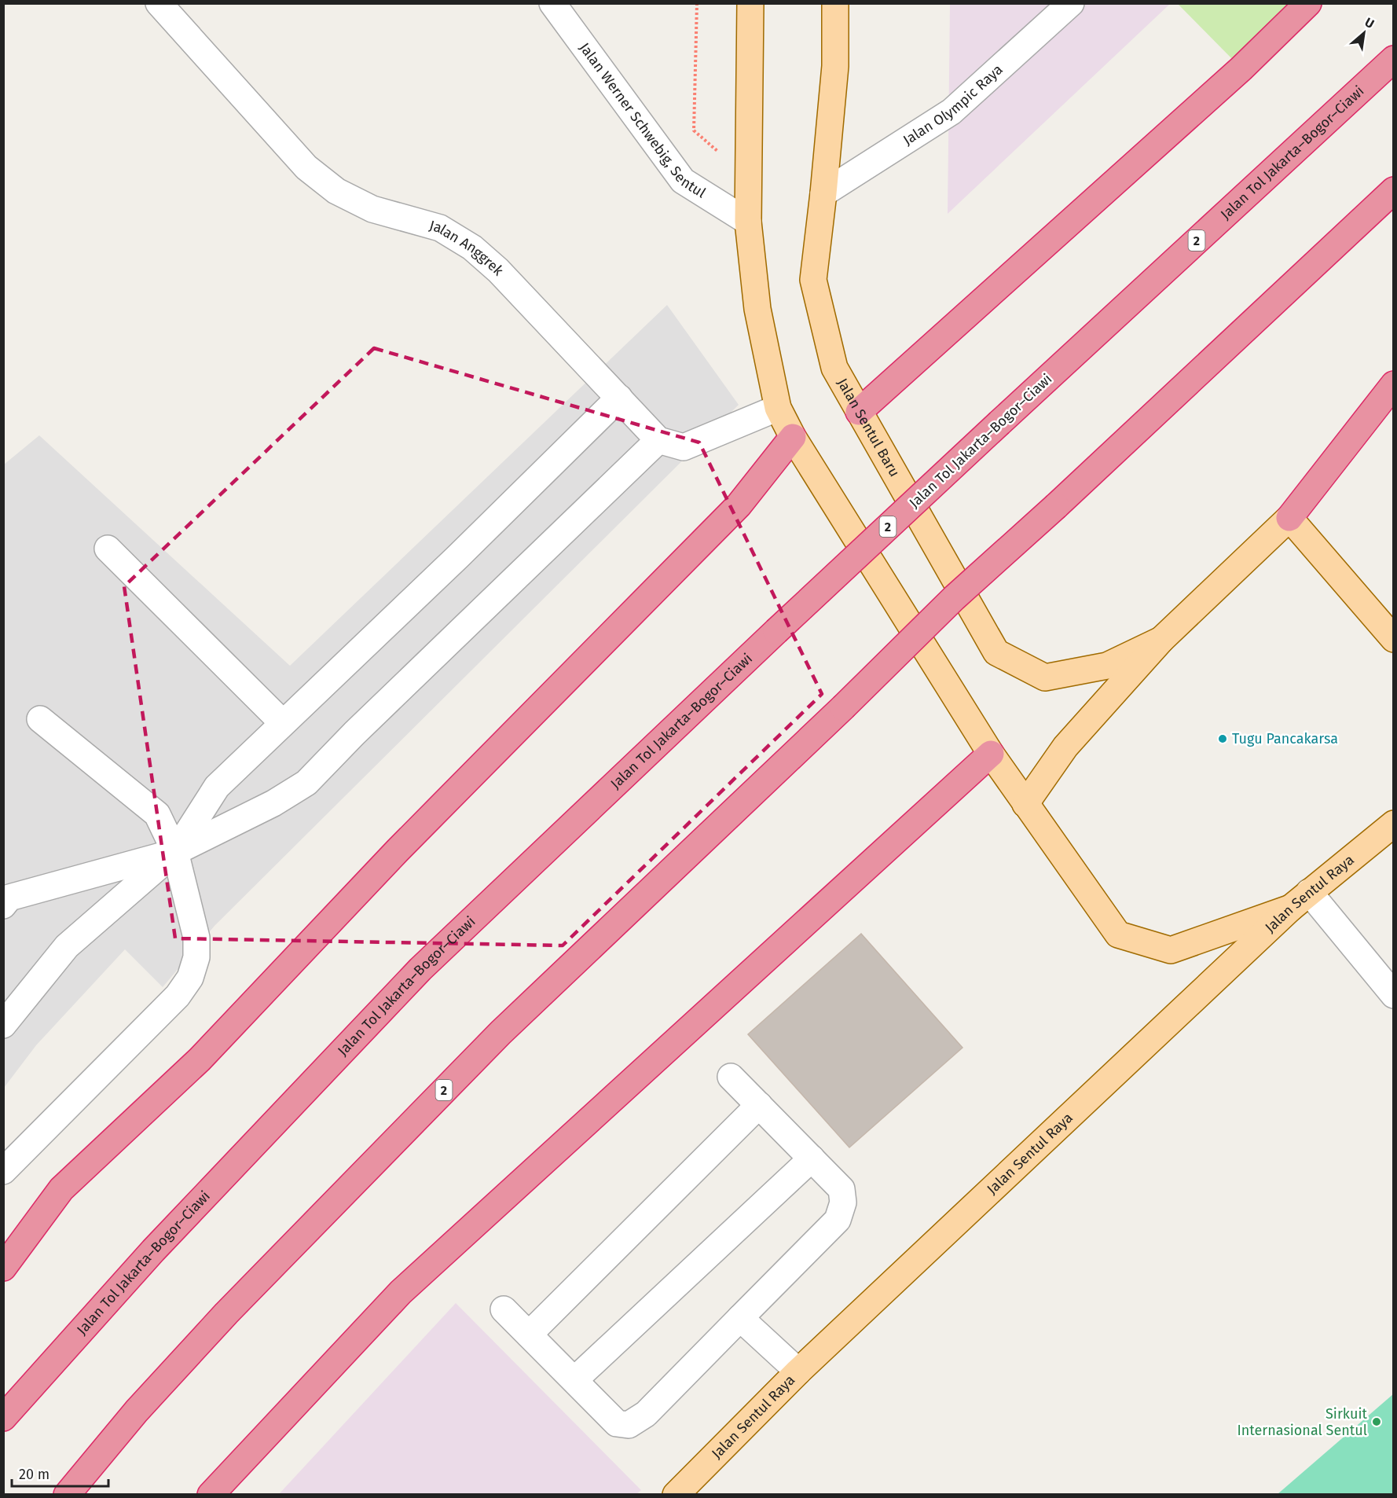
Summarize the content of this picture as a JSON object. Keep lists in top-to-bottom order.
{
  "streets": {
    "highway": ["Jalan Tol Jakarta–Bogor–Ciawi", "2"],
    "main road": ["Jalan Sentul Baru", "Jalan Sentul Raya"],
    "street": ["Jalan Olympic Raya", "Jalan Werner Schwebig, Sentul", "Jalan Anggrek"]
  },
  "crossings": [
    ["Jalan Olympic Raya", "Jalan Sentul Baru"]
  ],
  "places": ["Tugu Pancakarsa", "Sirkuit Internasional Sentul"],
  "scale_bar": "20 m",
  "north": "top right"
}
